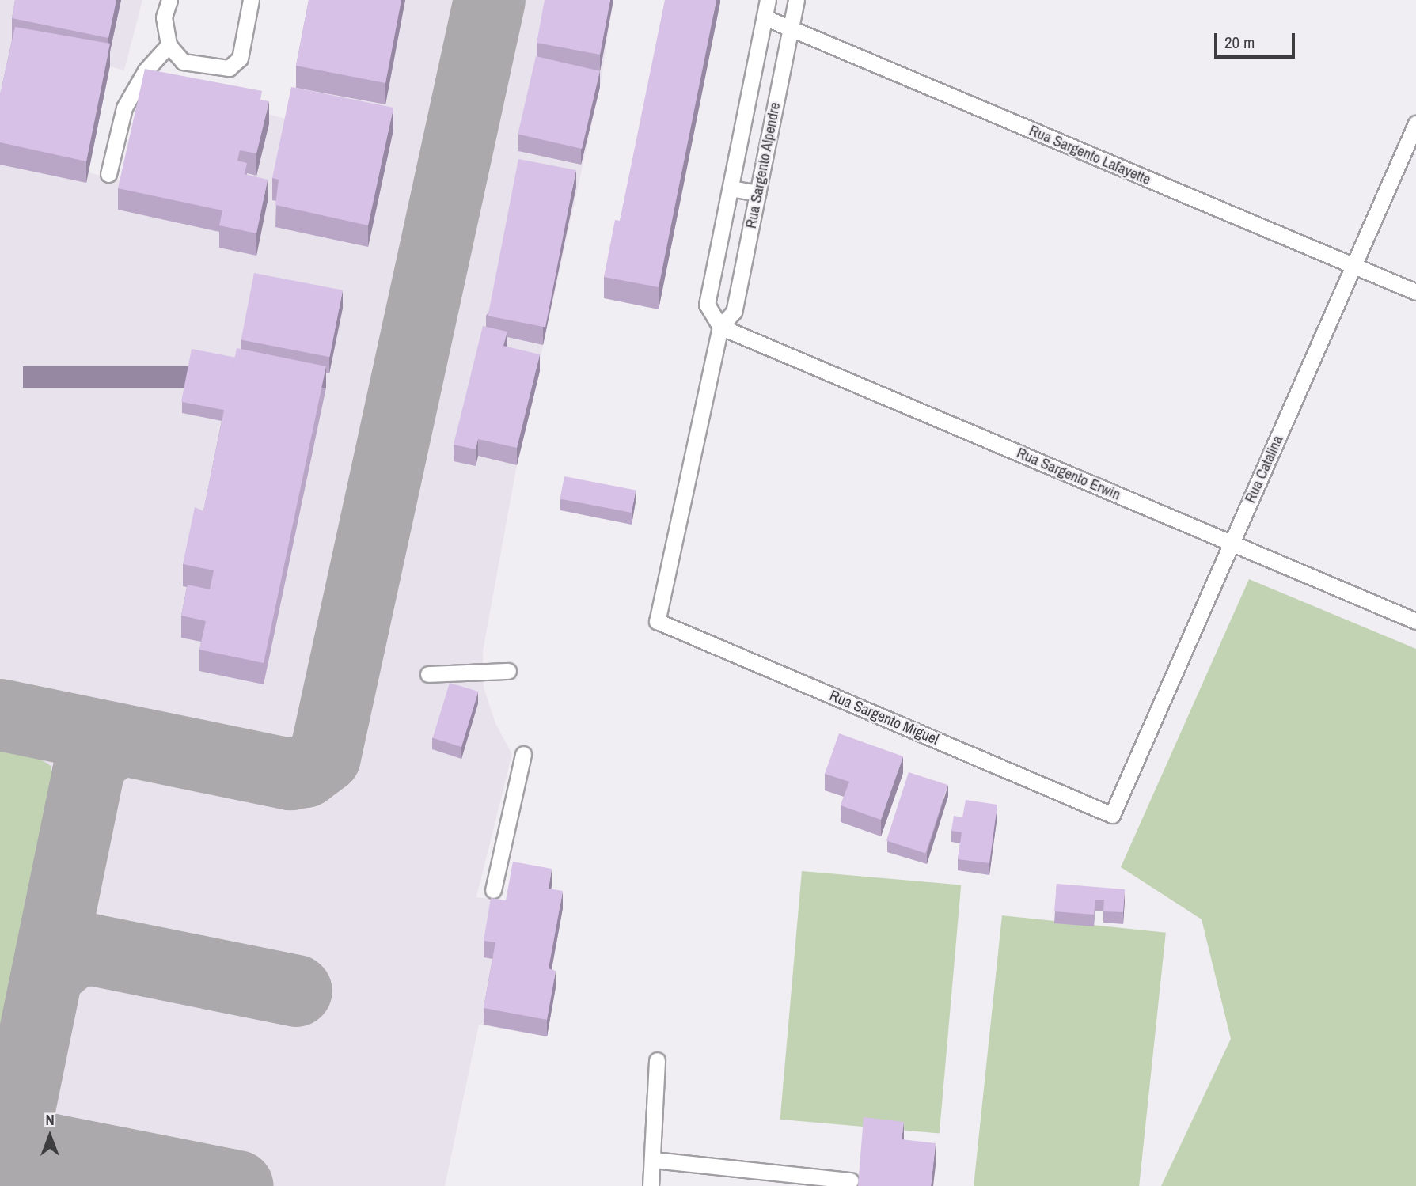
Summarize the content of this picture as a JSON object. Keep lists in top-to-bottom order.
{
  "streets": {
    "lane": [
      "Rua Sargento Lafayette",
      "Rua Sargento Alpendre",
      "Rua Catalina",
      "Rua Sargento Erwin",
      "Rua Sargento Miguel"
    ]
  },
  "crossings": [
    ["Rua Sargento Lafayette", "Rua Sargento Alpendre"],
    ["Rua Sargento Lafayette", "Rua Catalina"],
    ["Rua Sargento Alpendre", "Rua Sargento Erwin"],
    ["Rua Sargento Alpendre", "Rua Sargento Miguel"],
    ["Rua Catalina", "Rua Sargento Erwin"],
    ["Rua Catalina", "Rua Sargento Miguel"]
  ],
  "scale_bar": "20 m",
  "north": "top"
}
